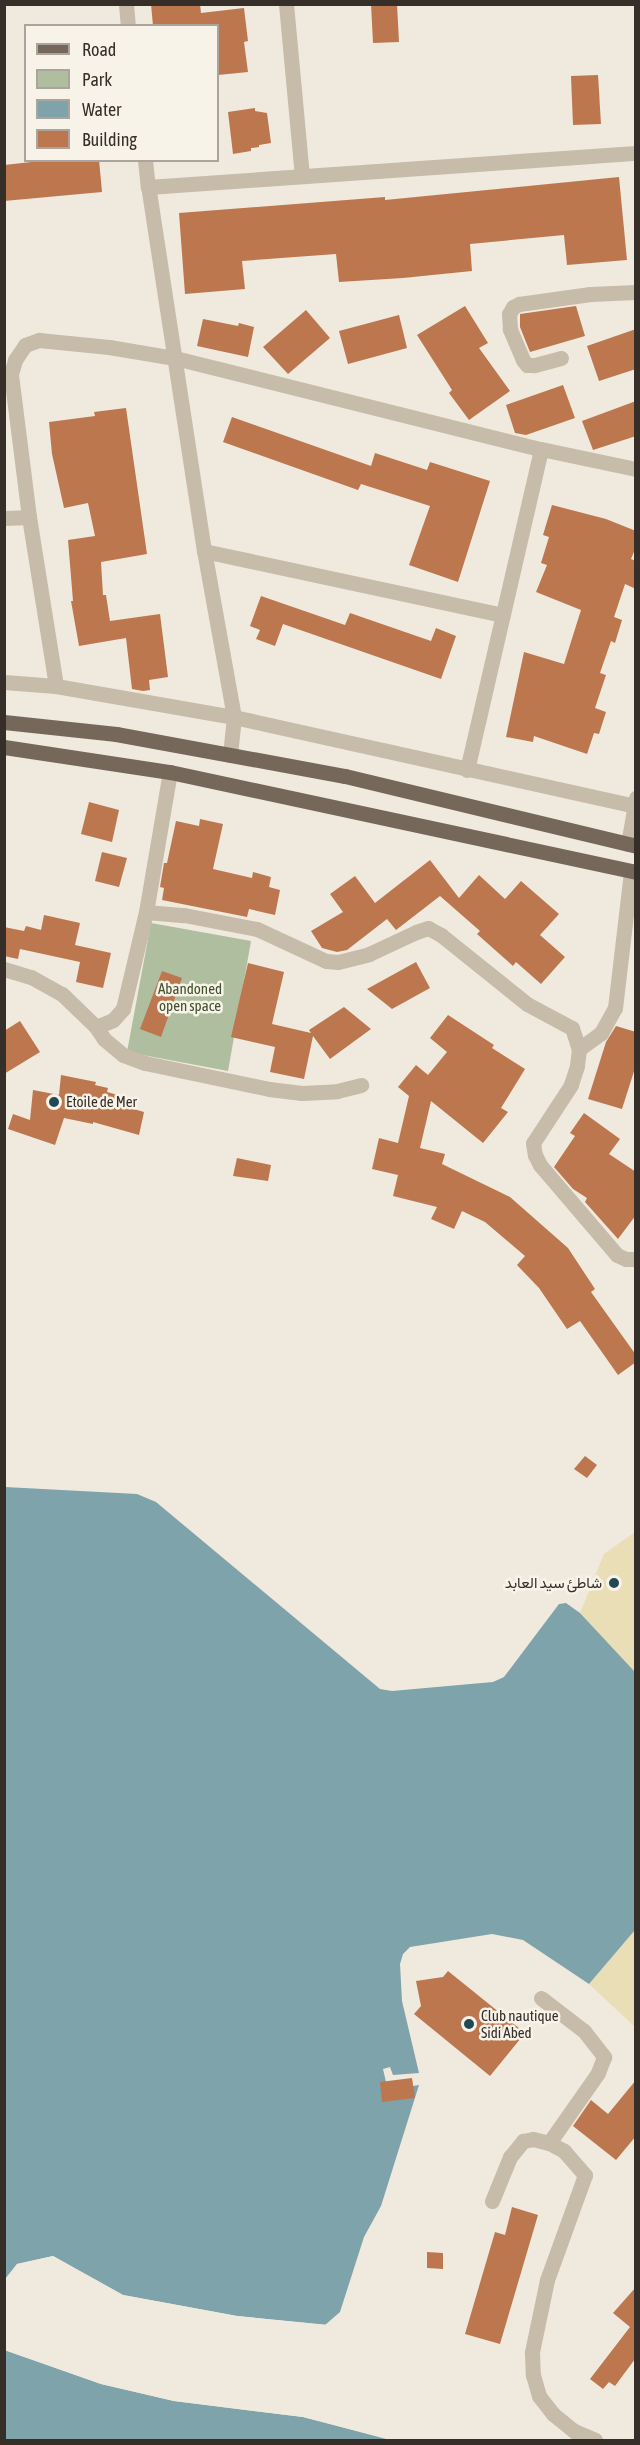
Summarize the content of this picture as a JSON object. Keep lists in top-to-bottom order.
{
  "parks": ["Abandoned open space"],
  "places": ["Etoile de Mer", "شاطئ سيد العابد", "Club nautique Sidi Abed"],
  "legend": [
    "Road",
    "Park",
    "Water",
    "Building"
  ]
}
